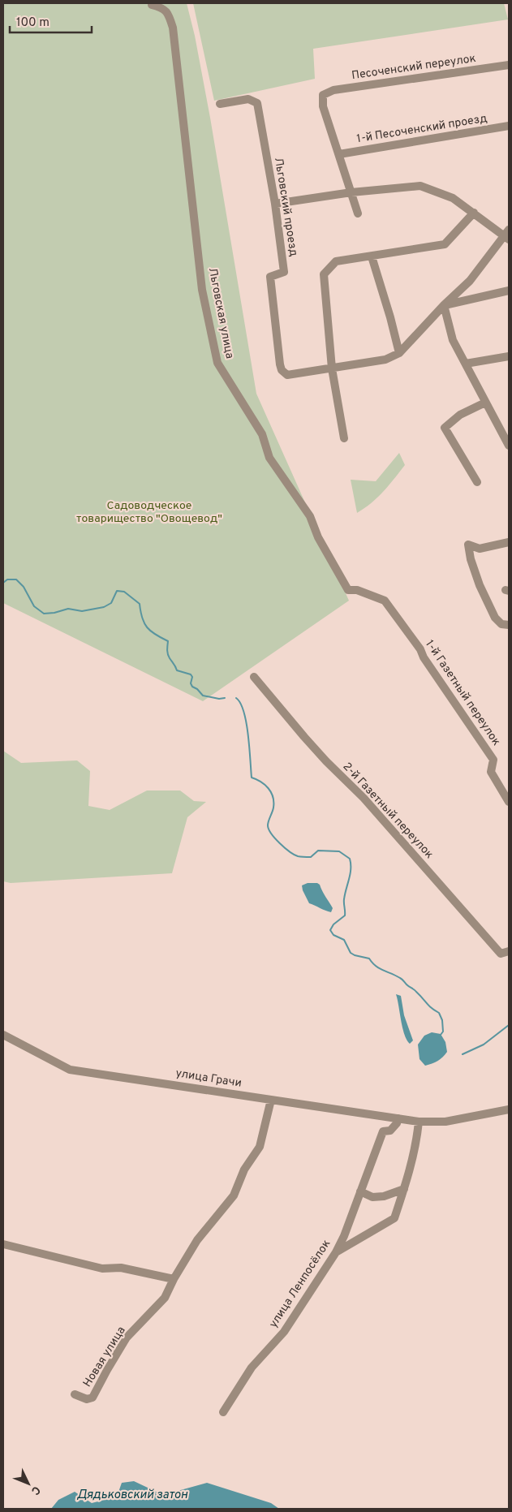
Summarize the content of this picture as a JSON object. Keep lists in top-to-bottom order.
{
  "streets": {
    "street": [
      "Песоченский переулок",
      "1-й Песоченский проезд",
      "Льговский проезд",
      "Льговская улица",
      "1-й Газетный переулок",
      "2-й Газетный переулок",
      "улица Грачи",
      "улица Ленпосёлок",
      "Новая улица"
    ]
  },
  "crossings": [
    ["Песоченский переулок", "1-й Песоченский проезд"],
    ["Льговская улица", "1-й Газетный переулок"],
    ["улица Грачи", "улица Ленпосёлок"]
  ],
  "water": ["Дядьковский затон"],
  "parks": ["Садоводческое товарищество \"Овощевод\""],
  "scale_bar": "100 m",
  "north": "bottom right"
}
